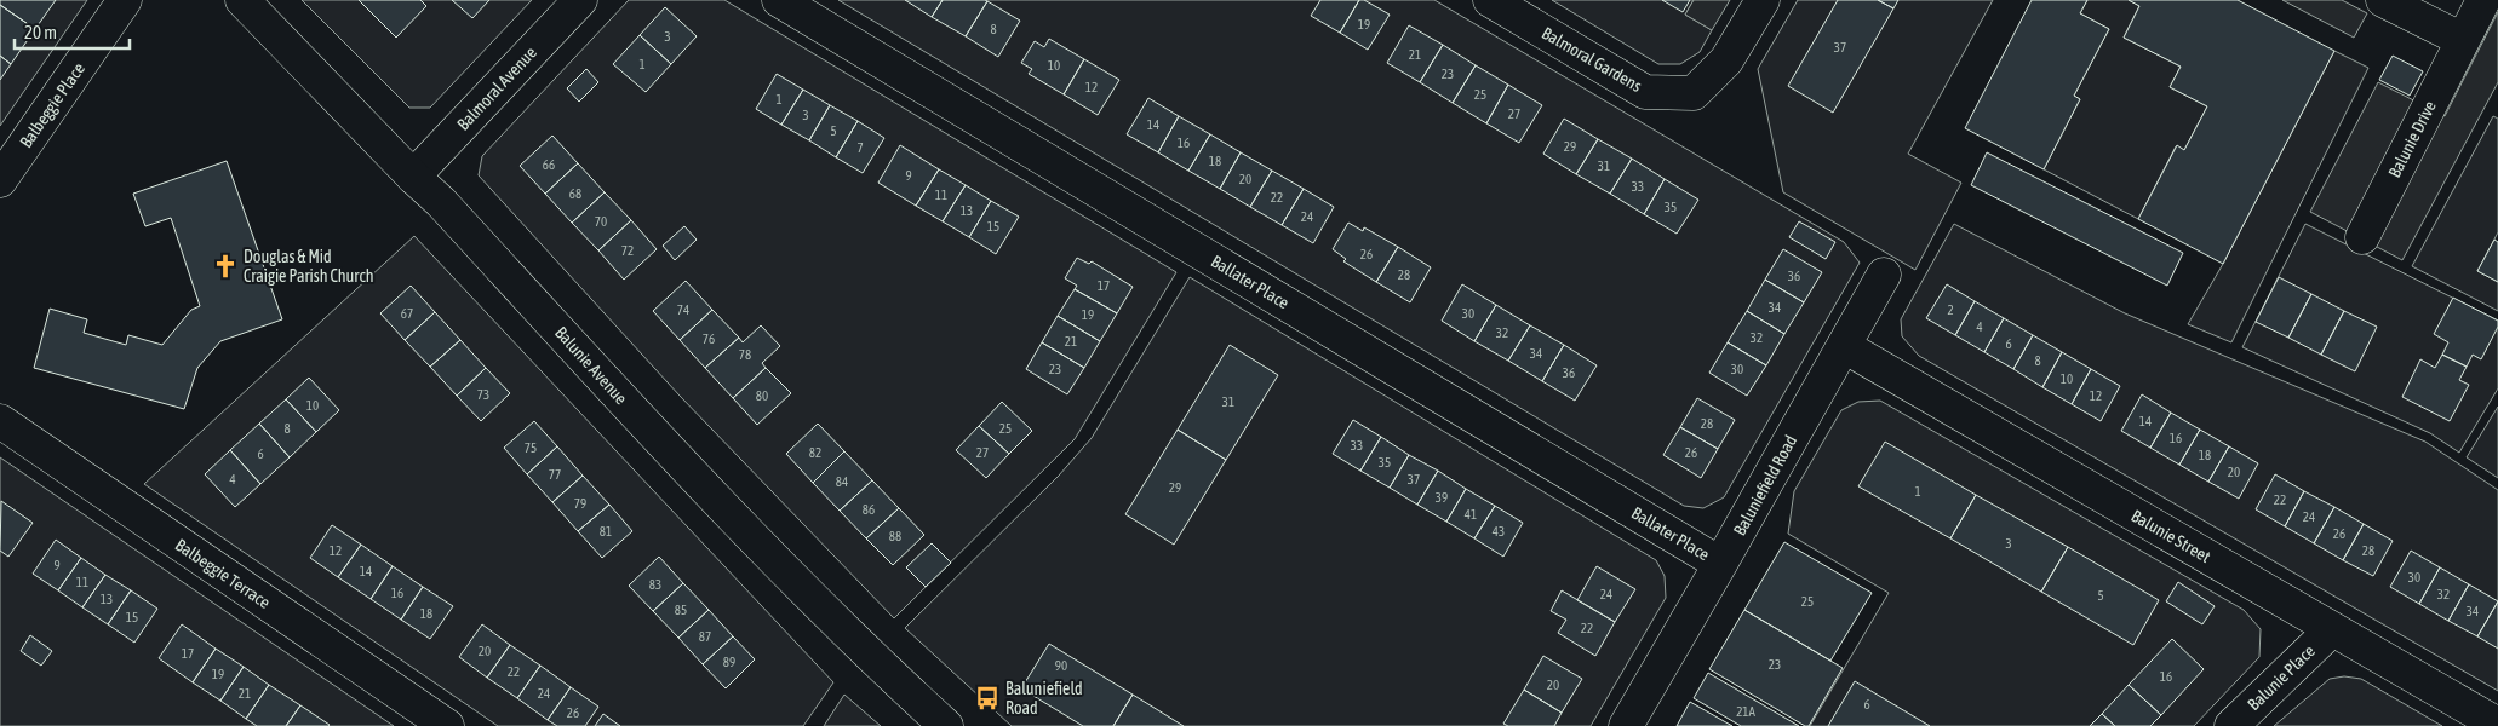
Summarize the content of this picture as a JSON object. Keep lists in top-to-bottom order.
{
  "streets": {
    "street": [
      "Balmoral Gardens",
      "Balmoral Avenue",
      "Balbeggie Place",
      "Balunie Drive",
      "Ballater Place",
      "Balunie Avenue",
      "Baluniefield Road",
      "Balunie Street",
      "Balbeggie Terrace",
      "Balunie Place"
    ]
  },
  "crossings": [
    ["Balmoral Avenue", "Balunie Avenue"],
    ["Ballater Place", "Baluniefield Road"],
    ["Baluniefield Road", "Balunie Street"],
    ["Balunie Street", "Balunie Place"]
  ],
  "places": {
    "church": ["Douglas & Mid Craigie Parish Church"],
    "bus stop": ["Baluniefield Road"]
  },
  "house_numbers": [
    "19",
    "8",
    "3",
    "37",
    "21",
    "1",
    "10",
    "23",
    "12",
    "25",
    "1",
    "27",
    "3",
    "14",
    "5",
    "16",
    "29",
    "7",
    "18",
    "66",
    "31",
    "9",
    "20",
    "33",
    "68",
    "11",
    "22",
    "35",
    "13",
    "24",
    "70",
    "15",
    "72",
    "26",
    "28",
    "36",
    "17",
    "34",
    "74",
    "2",
    "67",
    "30",
    "19",
    "4",
    "32",
    "32",
    "76",
    "21",
    "6",
    "34",
    "78",
    "8",
    "23",
    "30",
    "36",
    "10",
    "73",
    "80",
    "12",
    "31",
    "10",
    "14",
    "28",
    "8",
    "25",
    "16",
    "33",
    "75",
    "82",
    "27",
    "26",
    "6",
    "18",
    "35",
    "20",
    "77",
    "4",
    "37",
    "84",
    "29",
    "1",
    "39",
    "22",
    "79",
    "86",
    "41",
    "24",
    "81",
    "43",
    "26",
    "88",
    "3",
    "12",
    "28",
    "9",
    "14",
    "30",
    "11",
    "83",
    "16",
    "24",
    "32",
    "5",
    "13",
    "25",
    "85",
    "34",
    "18",
    "15",
    "22",
    "87",
    "20",
    "17",
    "89",
    "23",
    "90",
    "22",
    "19",
    "16",
    "20",
    "21",
    "24",
    "6",
    "21A",
    "26"
  ],
  "scale_bar": "20 m"
}
